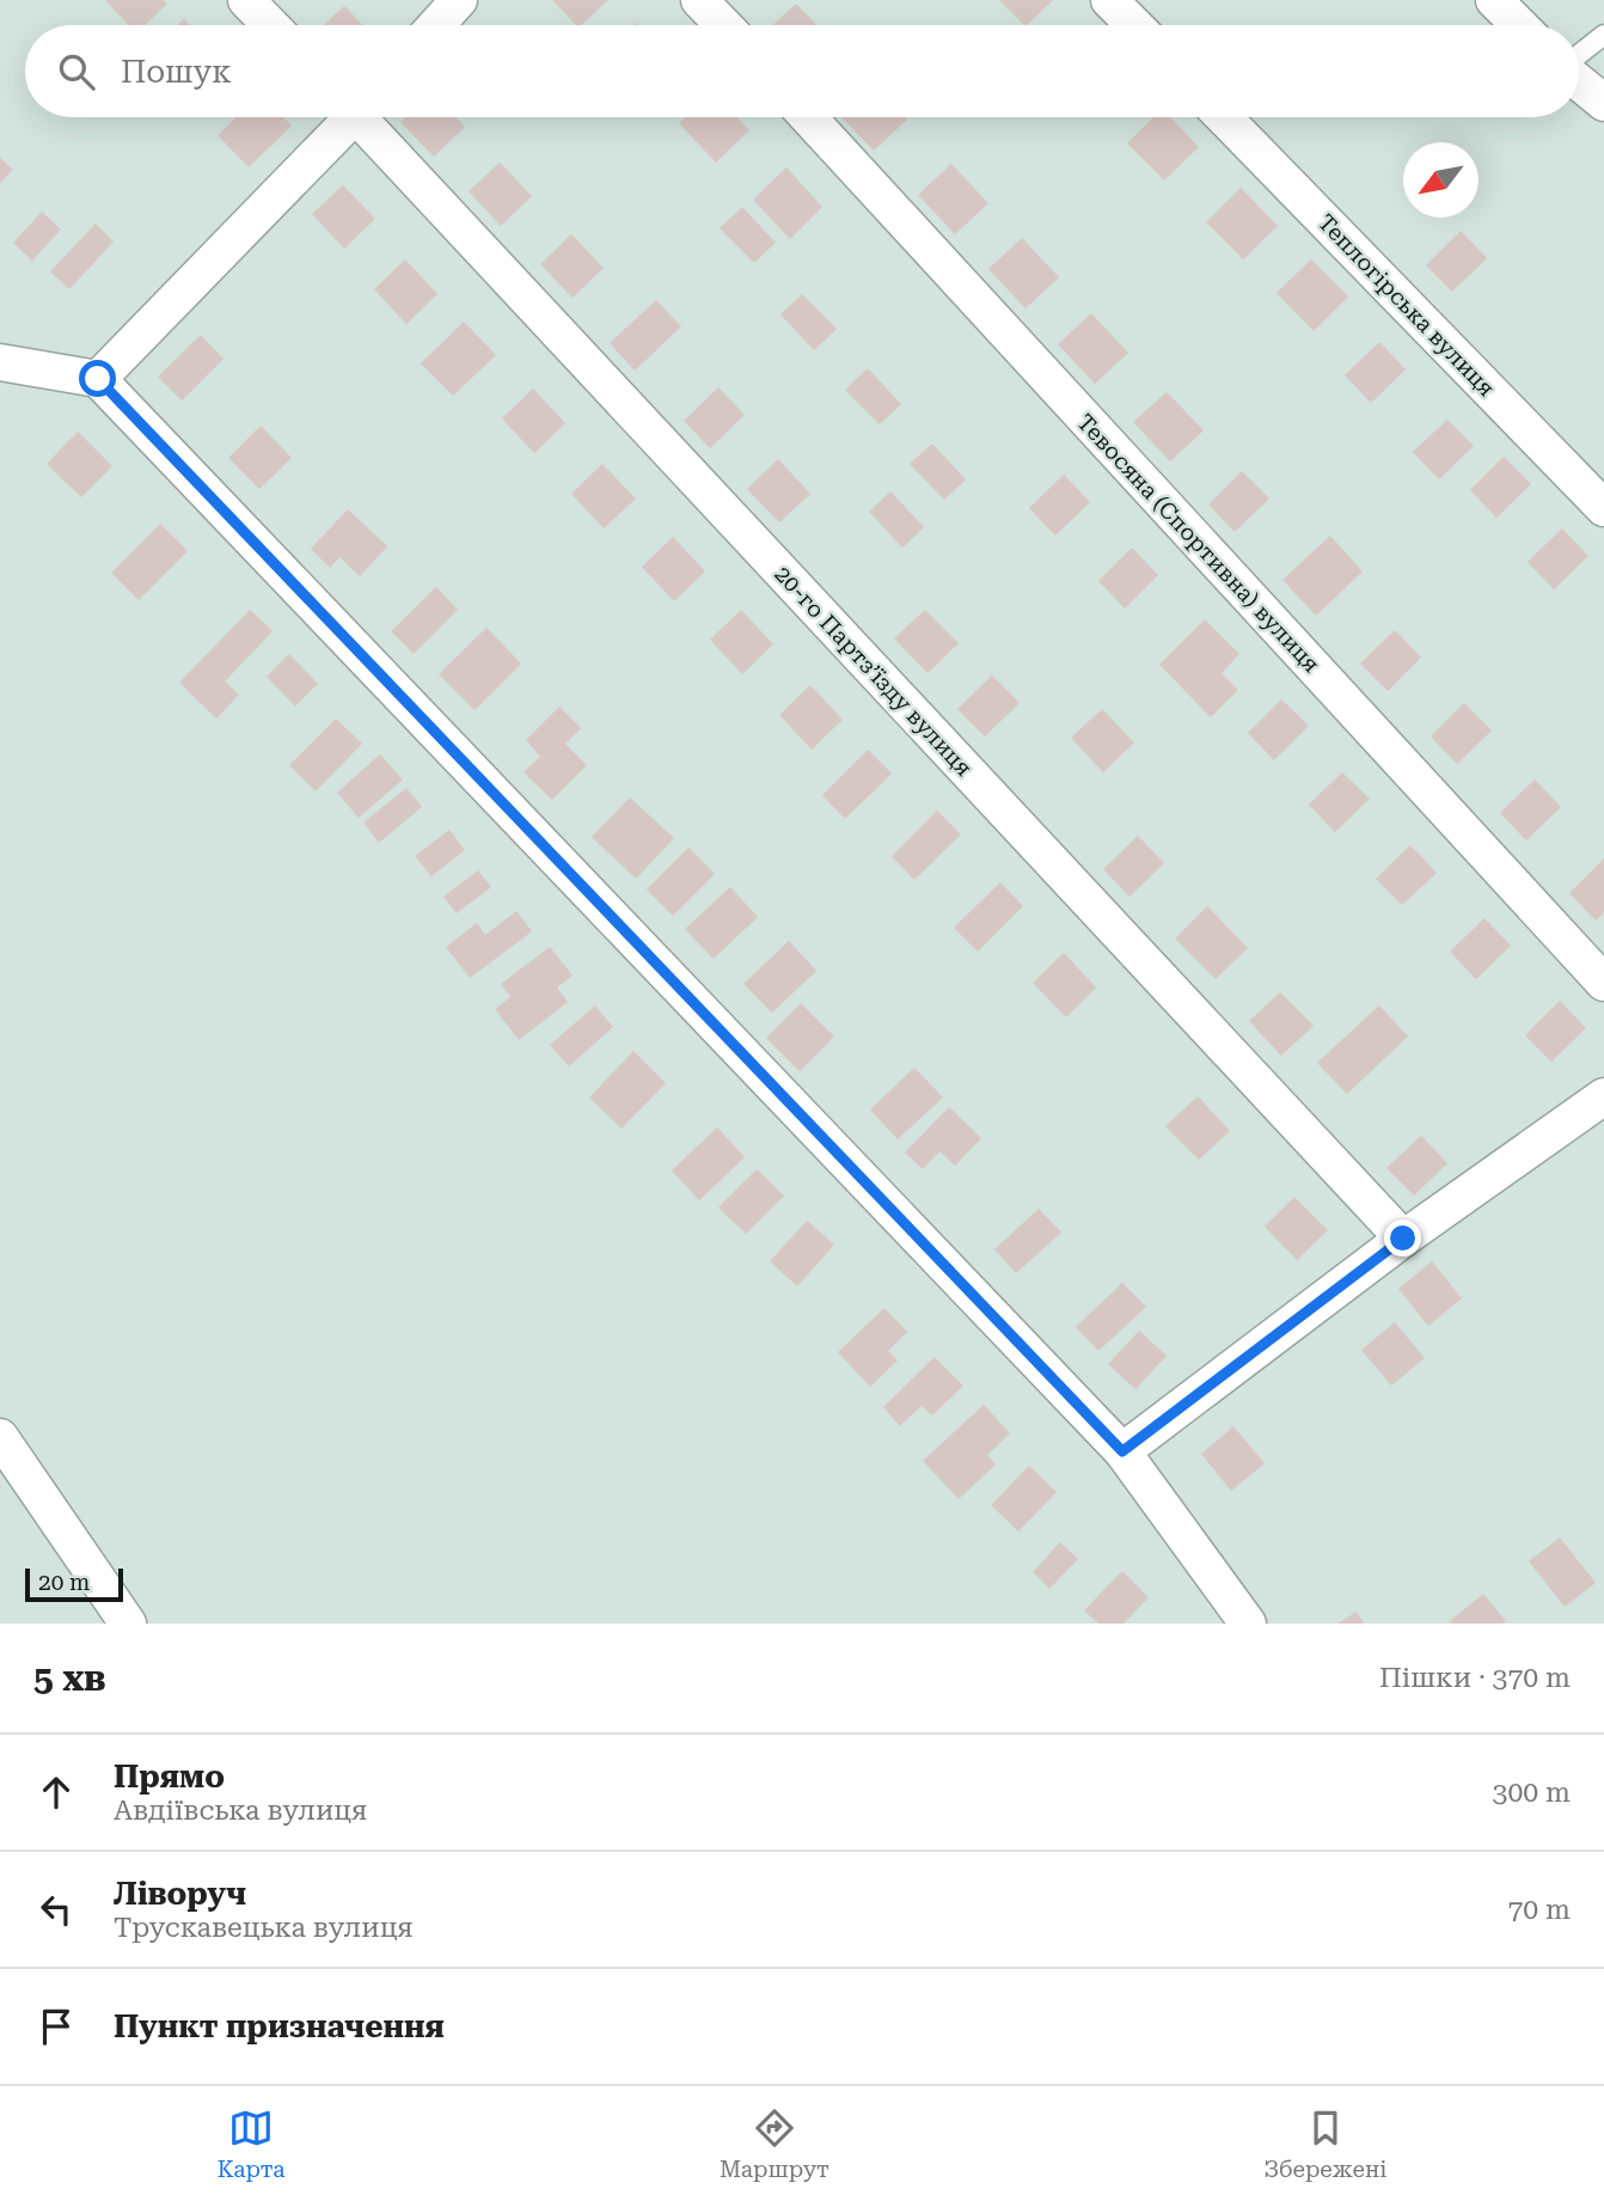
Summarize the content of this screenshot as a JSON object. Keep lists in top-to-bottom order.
{
  "streets": {
    "street": ["Теплогірська вулиця", "Тевосяна (Спортивна) вулиця", "20-го Партз’їзду вулиця"]
  },
  "scale_bar": "20 m",
  "north": "bottom left",
  "page": {
    "search": "Пошук",
    "scale": "20 m",
    "heading": ["5 хв", "Пішки · 370 m"],
    "list": [
      ["Прямо", "Авдіївська вулиця", "300 m"],
      ["Ліворуч", "Трускавецька вулиця", "70 m"],
      "Пункт призначення"
    ],
    "nav": ["Карта", "Маршрут", "Збережені"]
  }
}
